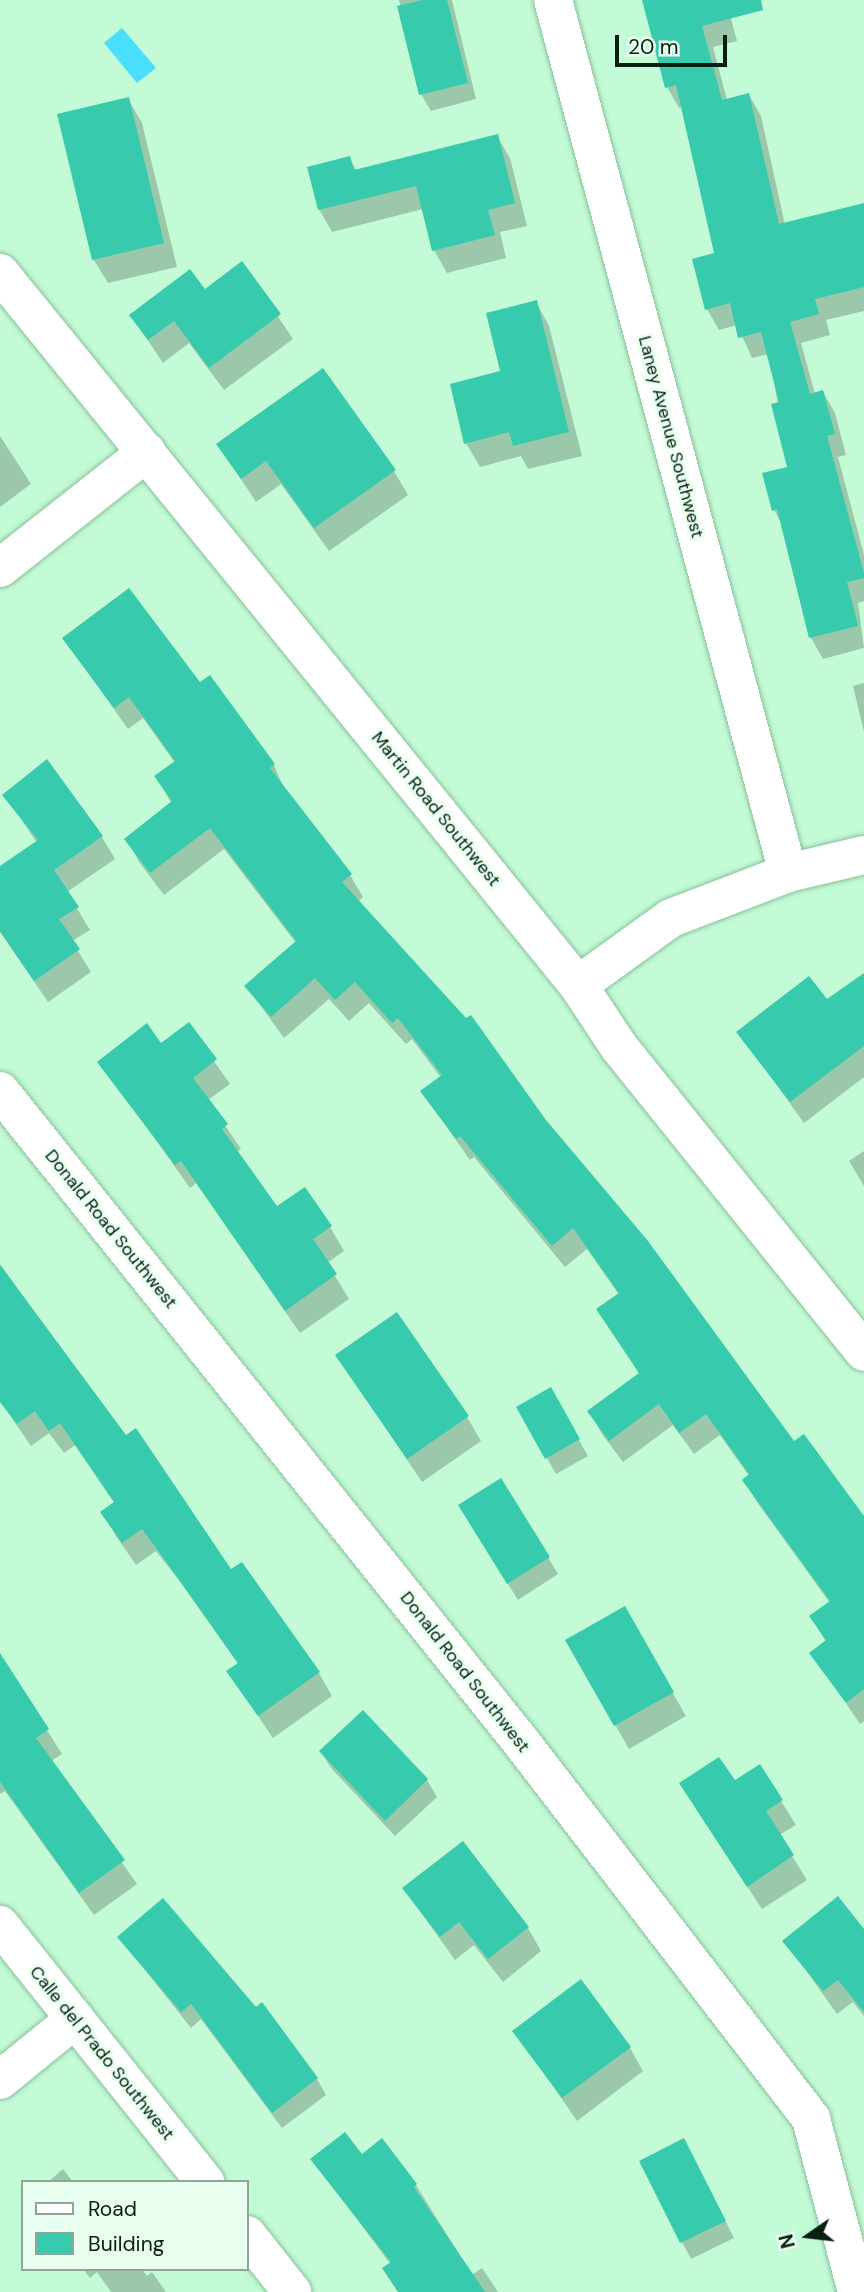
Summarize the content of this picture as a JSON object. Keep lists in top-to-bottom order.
{
  "streets": {
    "street": [
      "Laney Avenue Southwest",
      "Martin Road Southwest",
      "Donald Road Southwest",
      "Calle del Prado Southwest"
    ]
  },
  "legend": ["Road", "Building"],
  "scale_bar": "20 m",
  "north": "left"
}
